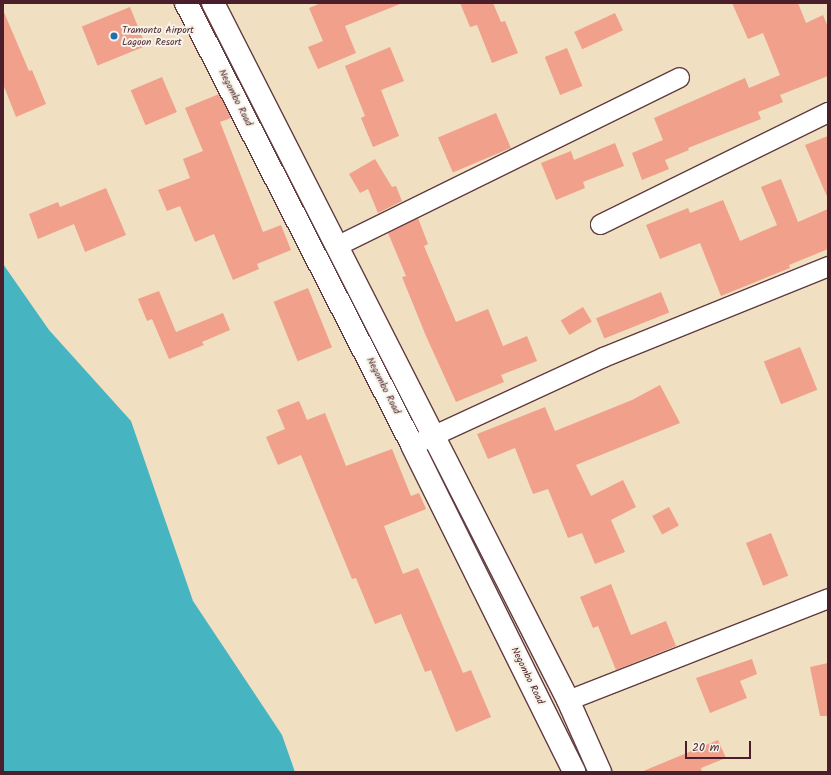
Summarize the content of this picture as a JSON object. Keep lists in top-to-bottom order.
{
  "streets": {
    "highway": ["Negombo Road"]
  },
  "places": ["Tramonto Airport Lagoon Resort"],
  "scale_bar": "20 m"
}
